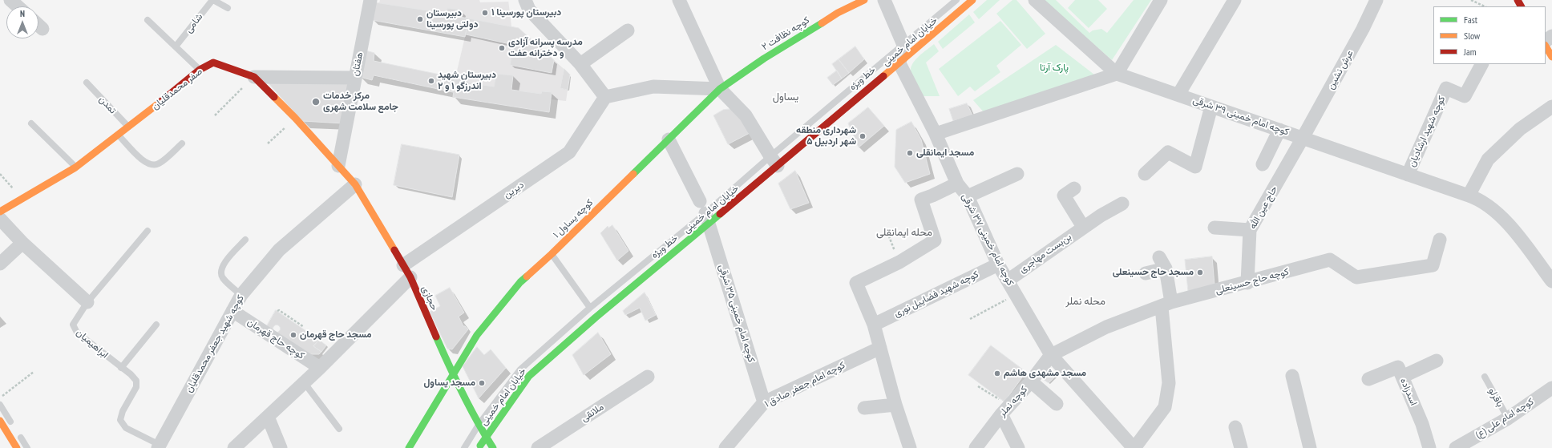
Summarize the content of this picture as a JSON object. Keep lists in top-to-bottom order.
{
  "streets": {
    "street": [
      "کوچه نظافت ۲",
      "خیابان امام خمینی",
      "هفتان",
      "عرش نشین",
      "صفر محمدقلیان",
      "کوچه امام خمینی ۳۹ شرقی",
      "کوچه شهید ارشادیان",
      "دیرین",
      "حاج عین الله",
      "کوچه یساول ۱",
      "کوچه امام خمینی ۳۷ شرقی",
      "بن‌بست مهاجری",
      "کوچه حاج حسینعلی",
      "کوچه شهید فضاییل نوری",
      "حجازی",
      "کوچه امام خمینی ۳۵ شرقی",
      "کوچه حاج قهرمان",
      "کوچه شهید جعفر محمدقلیان",
      "کوچه امام جعفر صادق ۱",
      "اسدزاده",
      "کوچه نملر",
      "ملانقی",
      "کوچه امام علی (ع)"
    ],
    "lane": [
      "شامی",
      "خط ویژه",
      "تمدن",
      "ابراهیمیان",
      "باقرلو"
    ]
  },
  "crossings": [
    ["کوچه نظافت ۲", "کوچه یساول ۱"],
    ["خیابان امام خمینی", "خط ویژه"],
    ["خیابان امام خمینی", "کوچه امام خمینی ۳۷ شرقی"],
    ["خیابان امام خمینی", "حجازی"],
    ["خیابان امام خمینی", "کوچه امام خمینی ۳۵ شرقی"],
    ["هفتان", "صفر محمدقلیان"],
    ["عرش نشین", "کوچه امام خمینی ۳۹ شرقی"],
    ["عرش نشین", "حاج عین الله"],
    ["خط ویژه", "حجازی"],
    ["خط ویژه", "کوچه امام خمینی ۳۵ شرقی"],
    ["صفر محمدقلیان", "تمدن"],
    ["صفر محمدقلیان", "حجازی"],
    ["صفر محمدقلیان", "کوچه شهید جعفر محمدقلیان"],
    ["کوچه امام خمینی ۳۹ شرقی", "کوچه شهید ارشادیان"],
    ["کوچه امام خمینی ۳۹ شرقی", "حاج عین الله"],
    ["دیرین", "حجازی"],
    ["حاج عین الله", "کوچه حاج حسینعلی"],
    ["کوچه یساول ۱", "حجازی"],
    ["کوچه یساول ۱", "کوچه امام خمینی ۳۵ شرقی"],
    ["کوچه امام خمینی ۳۷ شرقی", "بن‌بست مهاجری"],
    ["کوچه امام خمینی ۳۷ شرقی", "کوچه حاج حسینعلی"],
    ["کوچه امام خمینی ۳۷ شرقی", "کوچه شهید فضاییل نوری"],
    ["کوچه امام خمینی ۳۷ شرقی", "کوچه نملر"],
    ["کوچه حاج حسینعلی", "کوچه نملر"],
    ["حجازی", "کوچه شهید جعفر محمدقلیان"],
    ["کوچه امام خمینی ۳۵ شرقی", "کوچه امام جعفر صادق ۱"],
    ["کوچه حاج قهرمان", "کوچه شهید جعفر محمدقلیان"],
    ["ابراهیمیان", "کوچه شهید جعفر محمدقلیان"],
    ["باقرلو", "کوچه امام علی (ع)"]
  ],
  "districts": ["یساول", "محله ایمانقلی", "محله نملر"],
  "parks": ["پارک آرتا"],
  "places": [
    "دبیرستان پورسینا ۱",
    "دبیرستان دولتی پورسینا",
    "مدرسه پسرانه آزادی و دخترانه عفت",
    "دبیرستان شهید اندرزگو ۱ و ۲",
    "مرکز خدمات جامع سلامت شهری",
    "شهرداری منطقه ۵ شهر اردبیل",
    "مسجد ایمانقلی",
    "مسجد حاج حسینعلی",
    "مسجد حاج قهرمان",
    "مسجد مشهدی هاشم",
    "مسجد یساول"
  ],
  "legend": ["Fast", "Slow", "Jam"],
  "north": "top"
}
